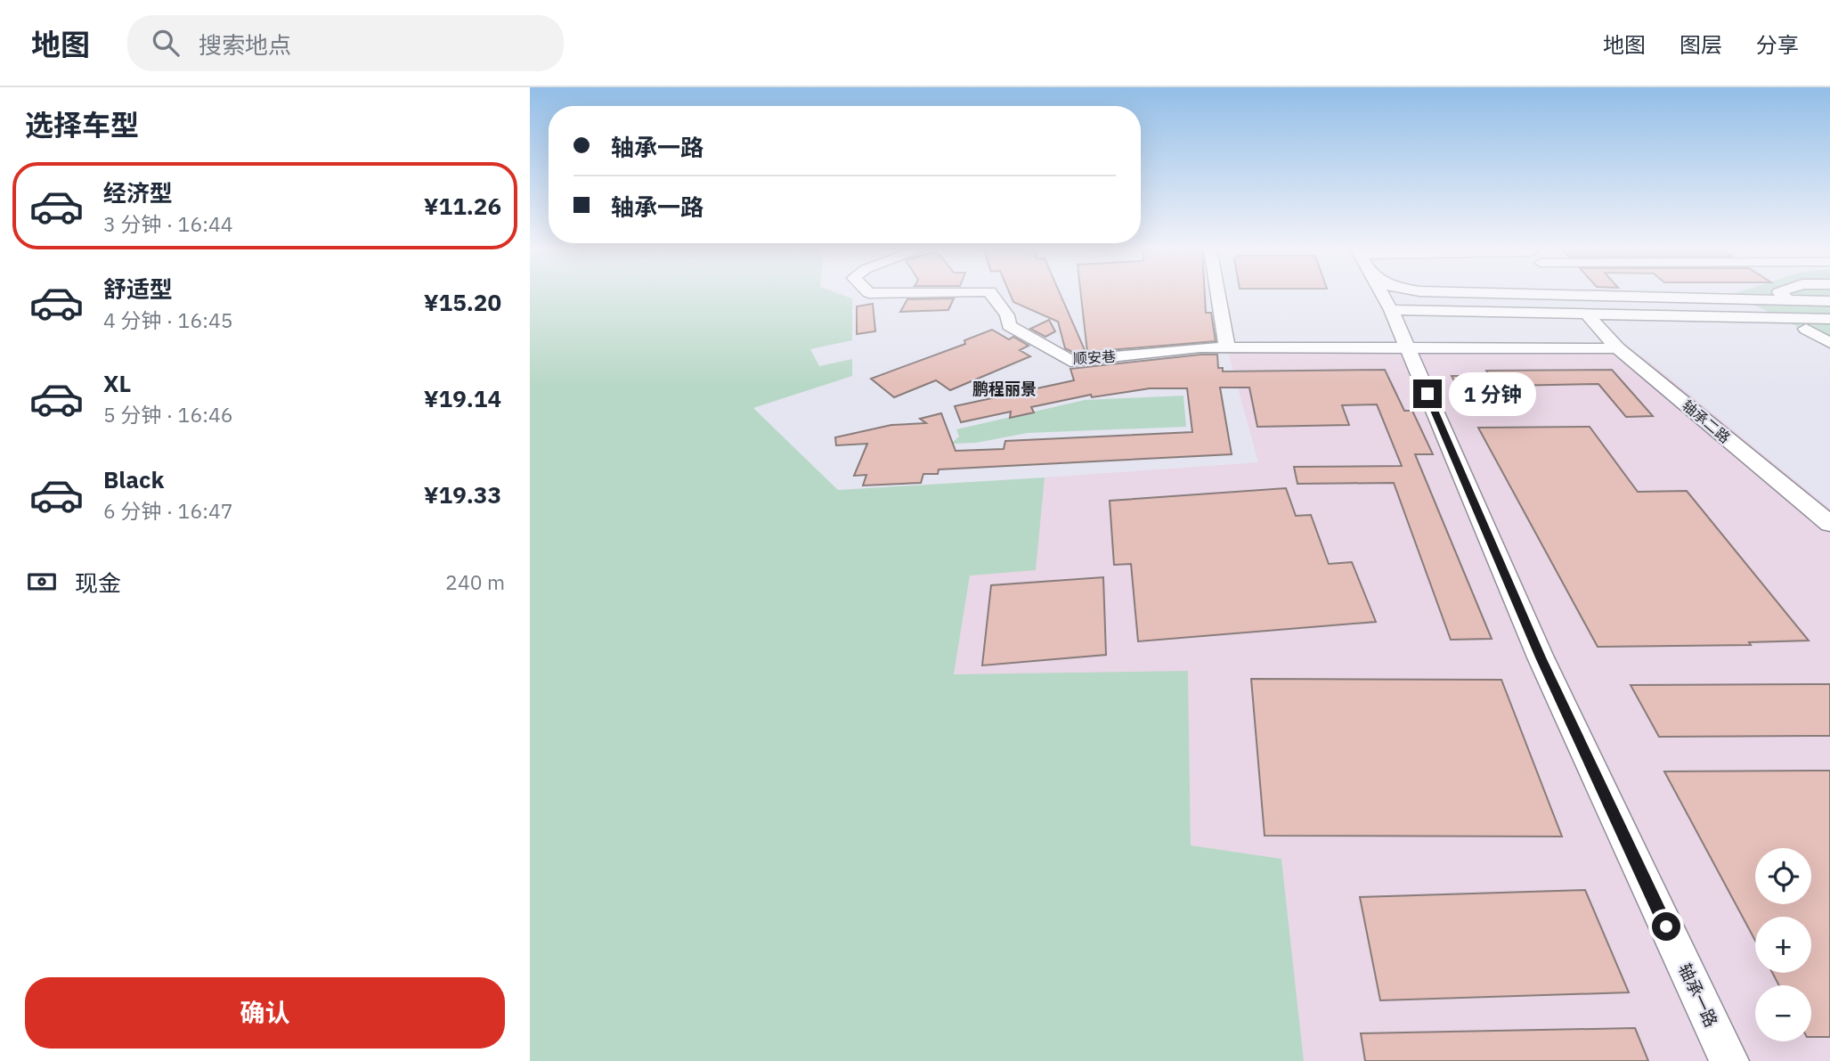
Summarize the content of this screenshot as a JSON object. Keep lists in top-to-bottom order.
{
  "streets": {
    "street": ["顺安巷", "轴承二路", "轴承一路"]
  },
  "crossings": [
    ["顺安巷", "轴承二路"],
    ["顺安巷", "轴承一路"]
  ],
  "districts": ["鹏程丽景"],
  "page": {
    "header": "地图",
    "search": "搜索地点",
    "nav": ["地图", "图层", "分享"],
    "heading": "选择车型",
    "banner": ["轴承一路", "轴承一路"],
    "list": [
      {
        "name": "经济型",
        "note": "3 分钟 · 16:44",
        "value": "¥11.26"
      },
      {
        "name": "舒适型",
        "note": "4 分钟 · 16:45",
        "value": "¥15.20"
      },
      {
        "name": "XL",
        "note": "5 分钟 · 16:46",
        "value": "¥19.14"
      },
      {
        "name": "Black",
        "note": "6 分钟 · 16:47",
        "value": "¥19.33"
      }
    ],
    "bubble": "1 分钟",
    "pay": ["现金", "240 m"],
    "map_buttons": ["+", "−"],
    "buttons": "确认"
  }
}
